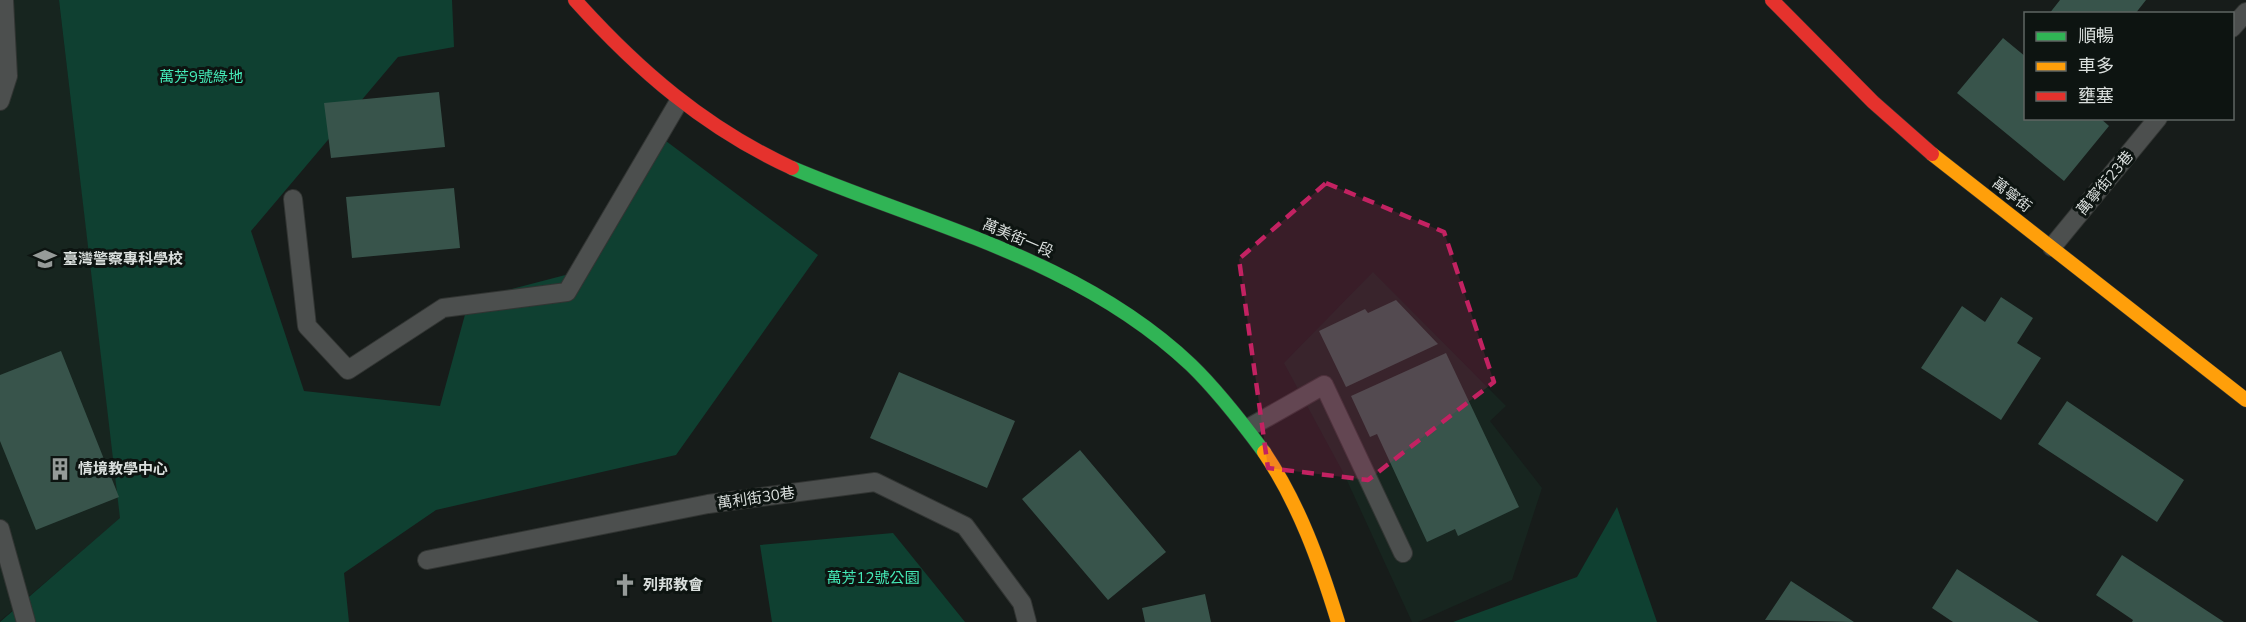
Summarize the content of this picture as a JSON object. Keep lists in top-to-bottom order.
{
  "streets": {
    "street": ["萬寧街", "萬美街一段"],
    "lane": ["萬寧街23巷", "萬利街30巷"]
  },
  "crossings": [
    ["萬寧街23巷", "萬寧街"]
  ],
  "parks": ["萬芳9號綠地", "萬芳12號公園"],
  "places": {
    "school or university": ["臺灣警察專科學校"],
    "building": ["情境教學中心"],
    "church": ["列邦教會"]
  },
  "legend": ["順暢", "車多", "壅塞"]
}
